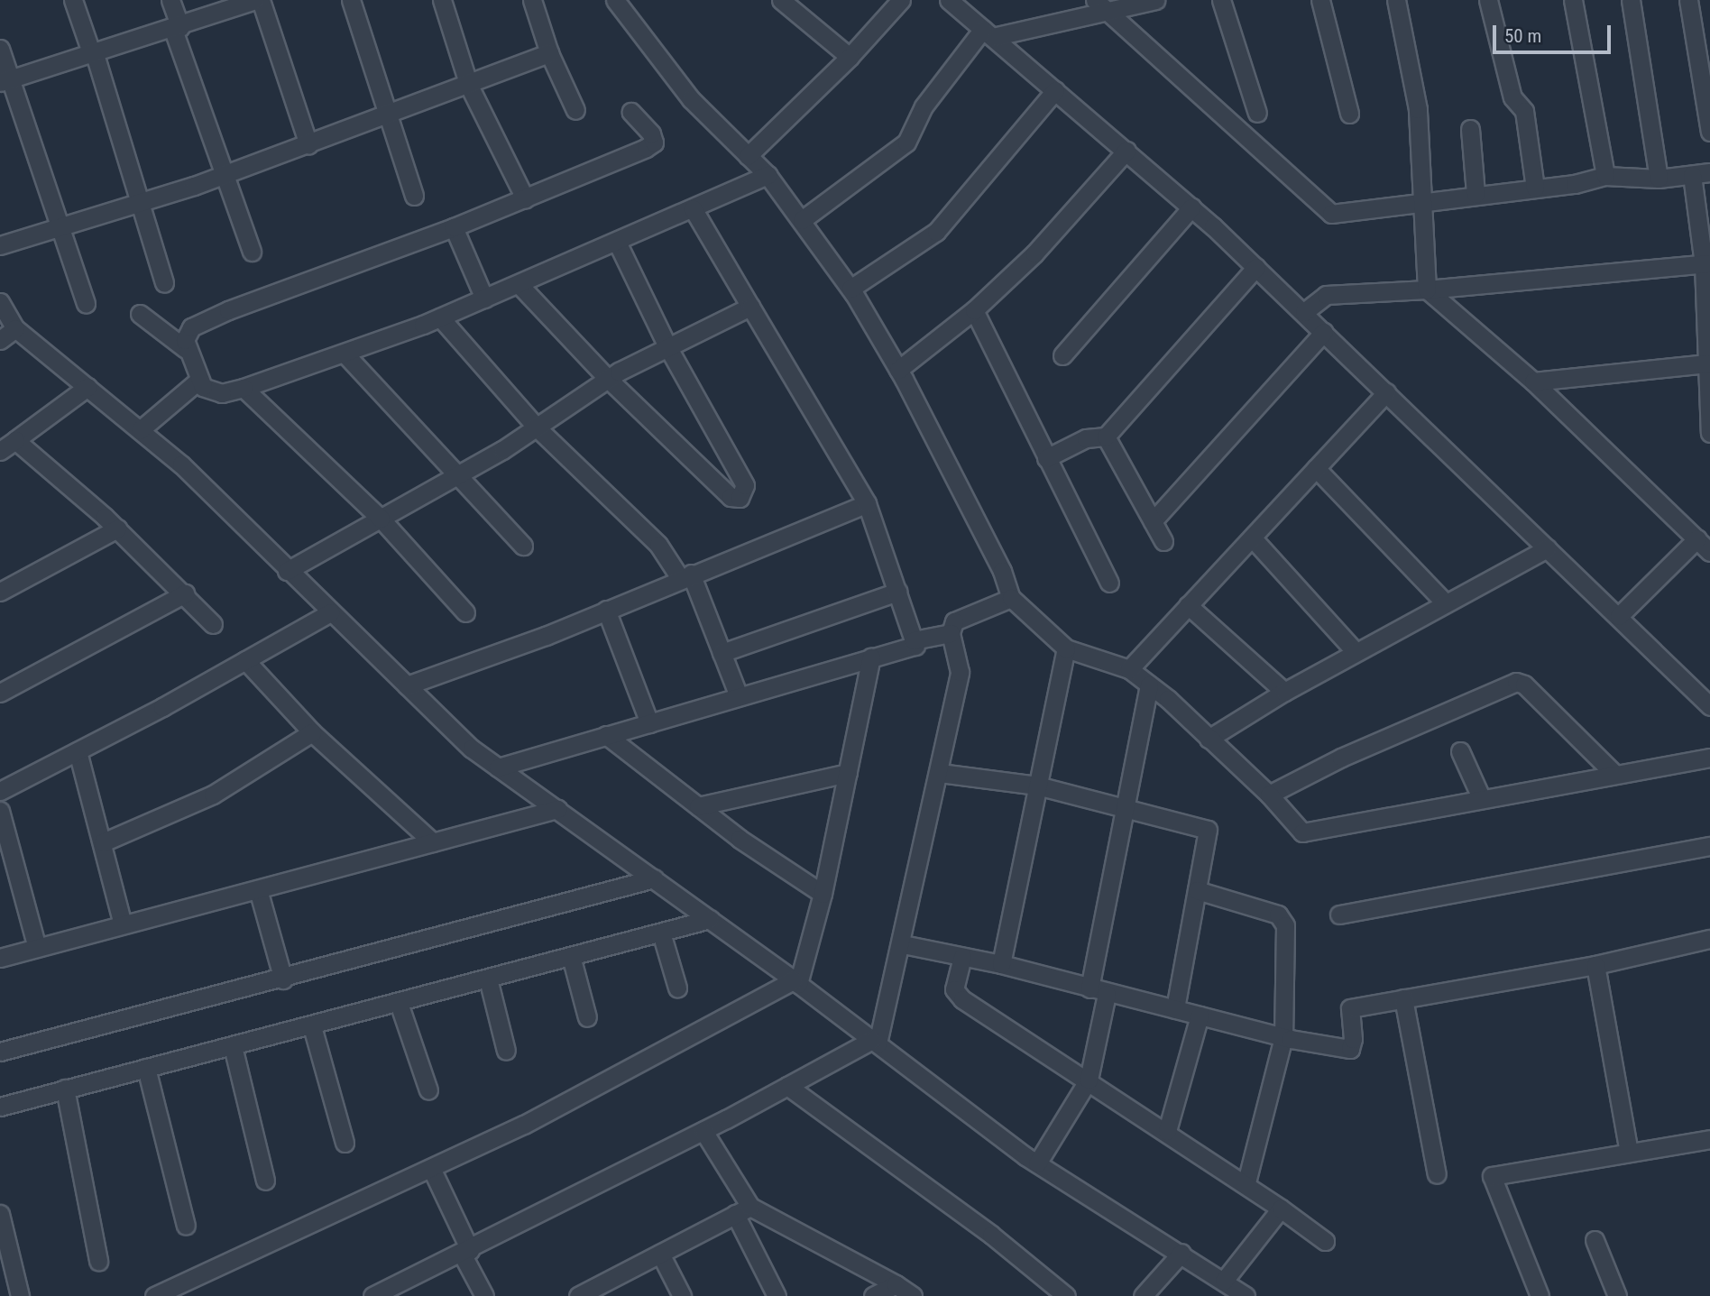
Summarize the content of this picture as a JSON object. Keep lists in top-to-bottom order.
{
  "scale_bar": "50 m"
}
